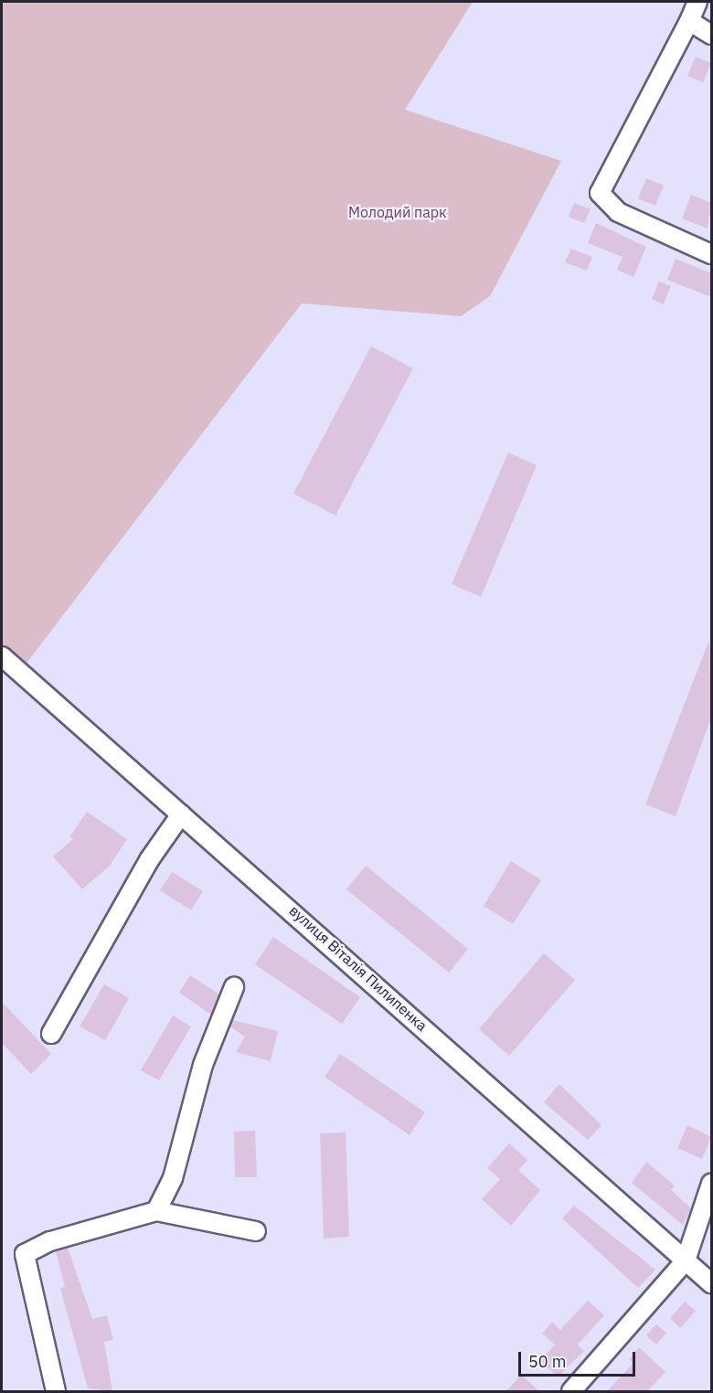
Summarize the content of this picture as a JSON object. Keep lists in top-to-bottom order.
{
  "streets": {
    "street": ["вулиця Віталія Пилипенка"]
  },
  "parks": ["Молодий парк"],
  "scale_bar": "50 m"
}
